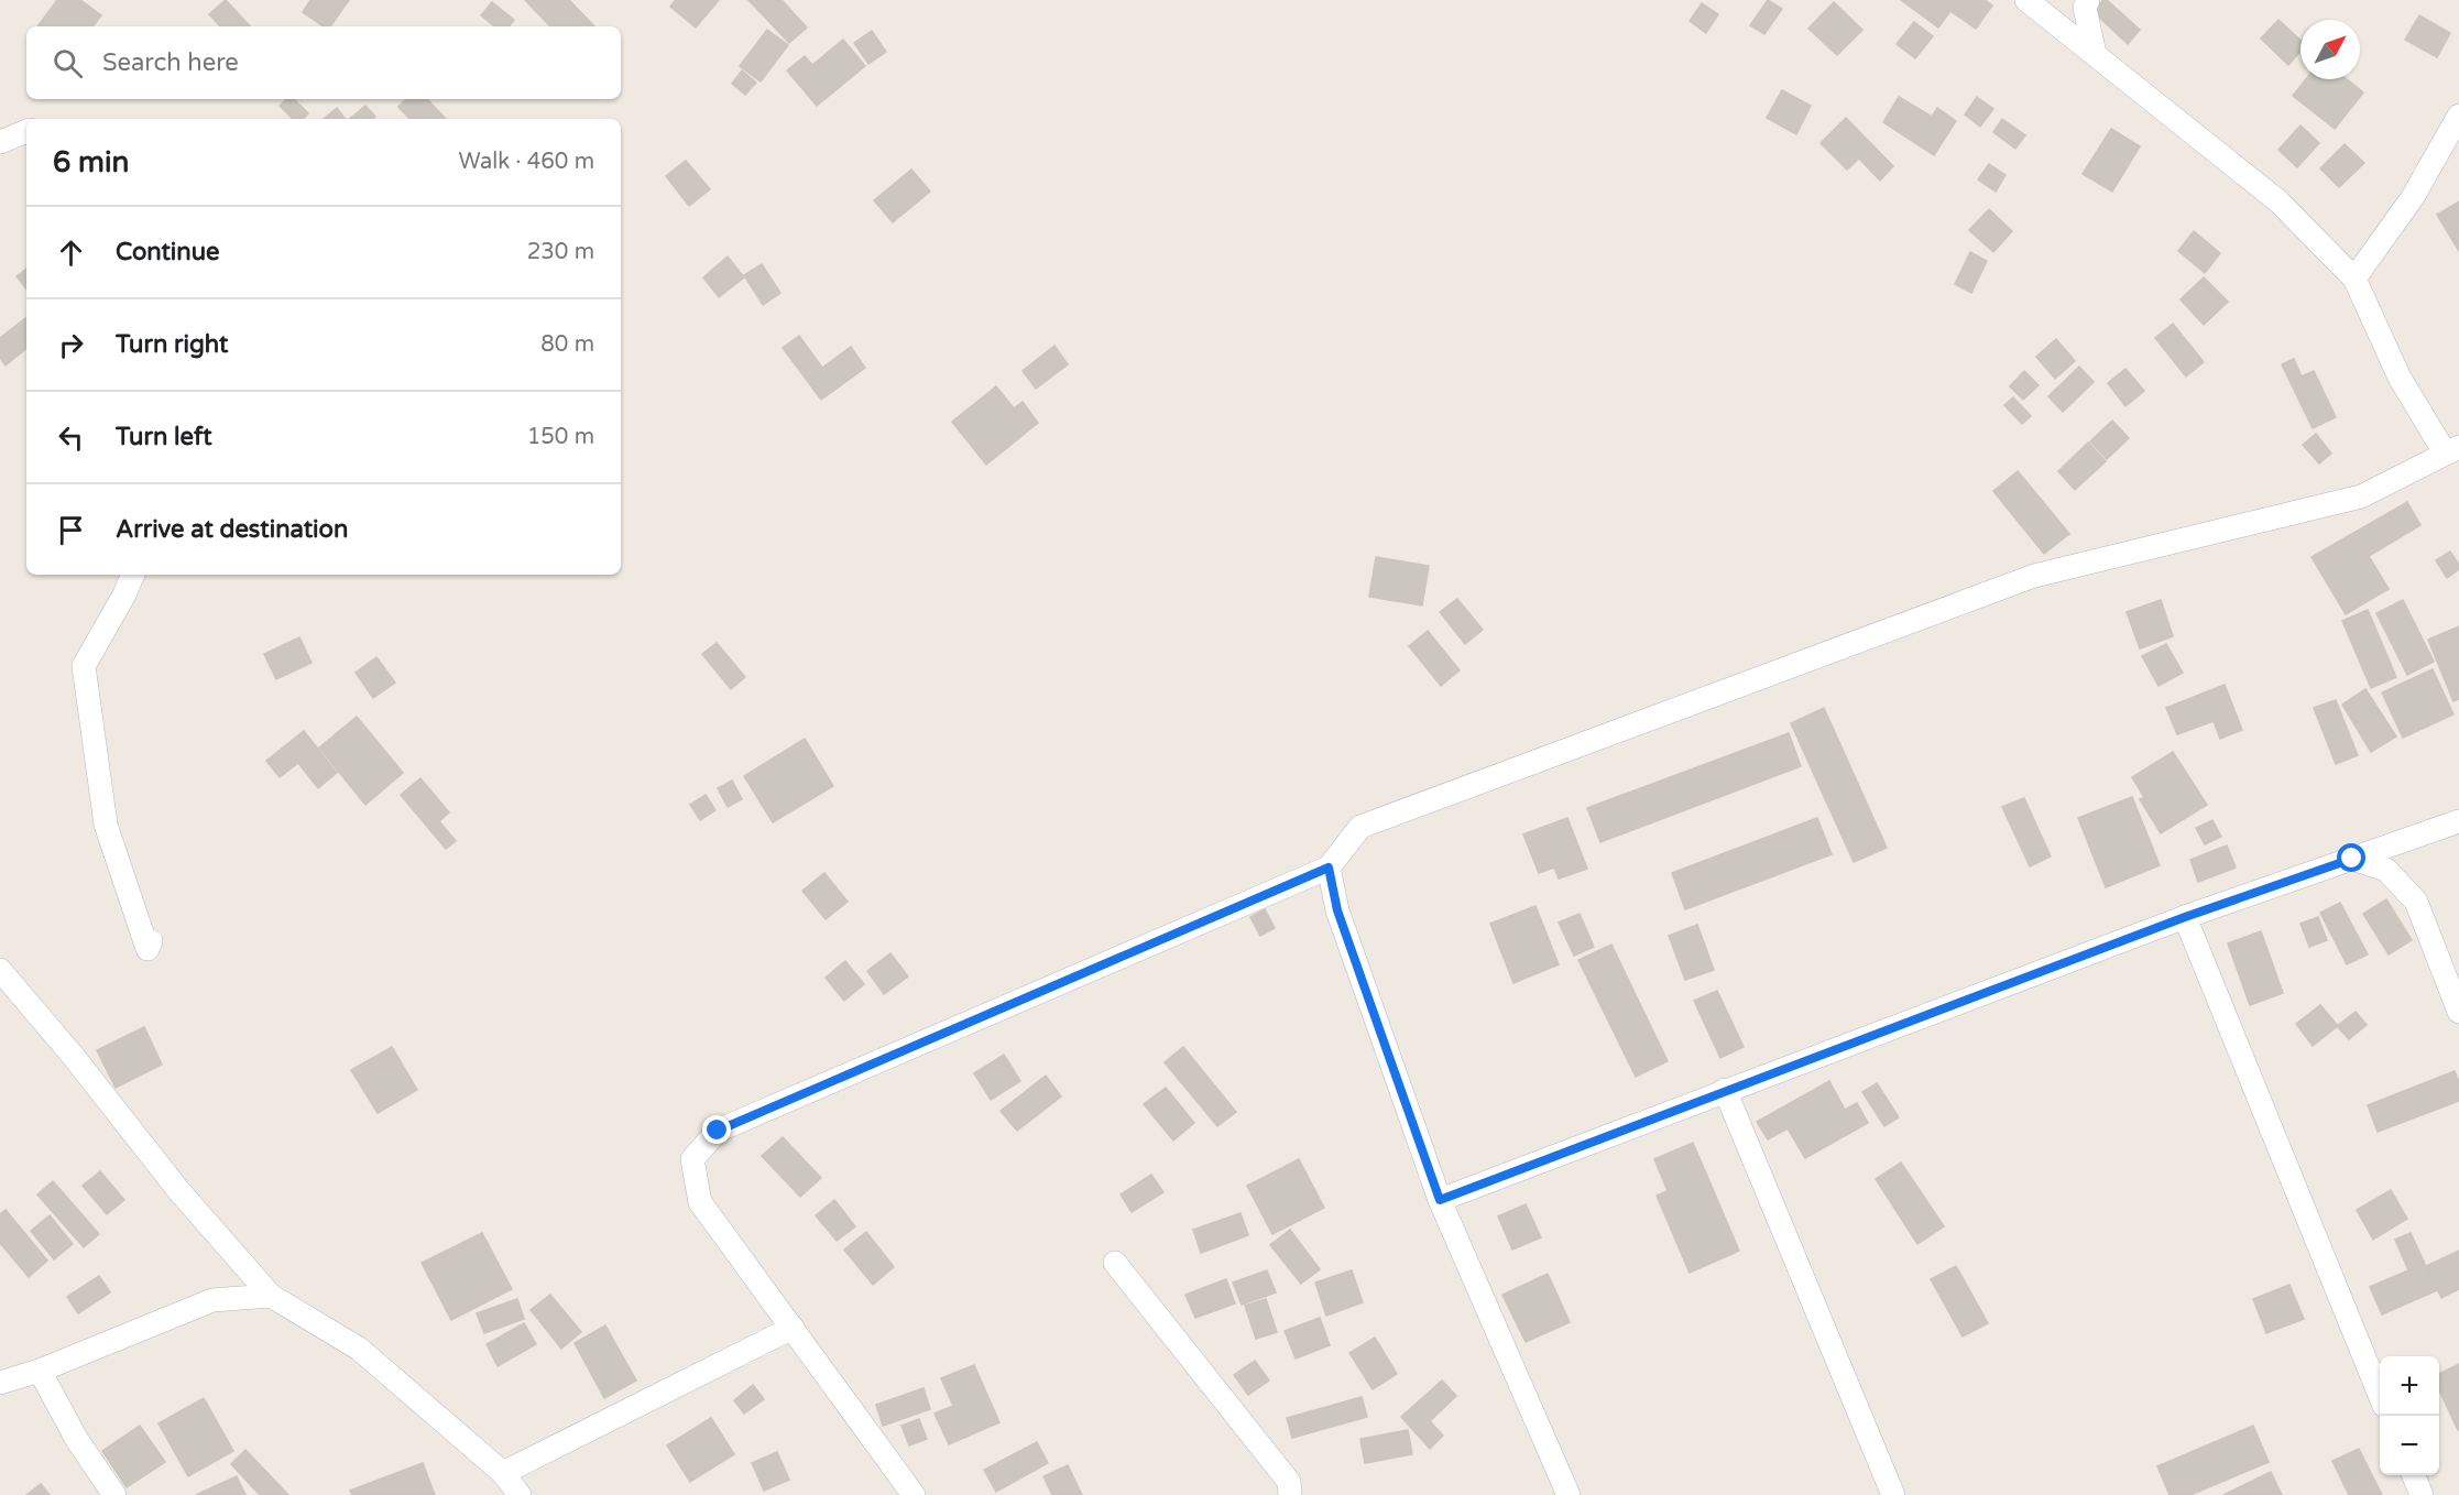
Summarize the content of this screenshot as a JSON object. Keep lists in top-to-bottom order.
{
  "north": "top right",
  "page": {
    "search": "Search here",
    "heading": ["6 min", "Walk · 460 m"],
    "list": [
      ["Continue", "230 m"],
      ["Turn right", "80 m"],
      ["Turn left", "150 m"],
      "Arrive at destination"
    ],
    "map_buttons": ["+", "−"]
  }
}
